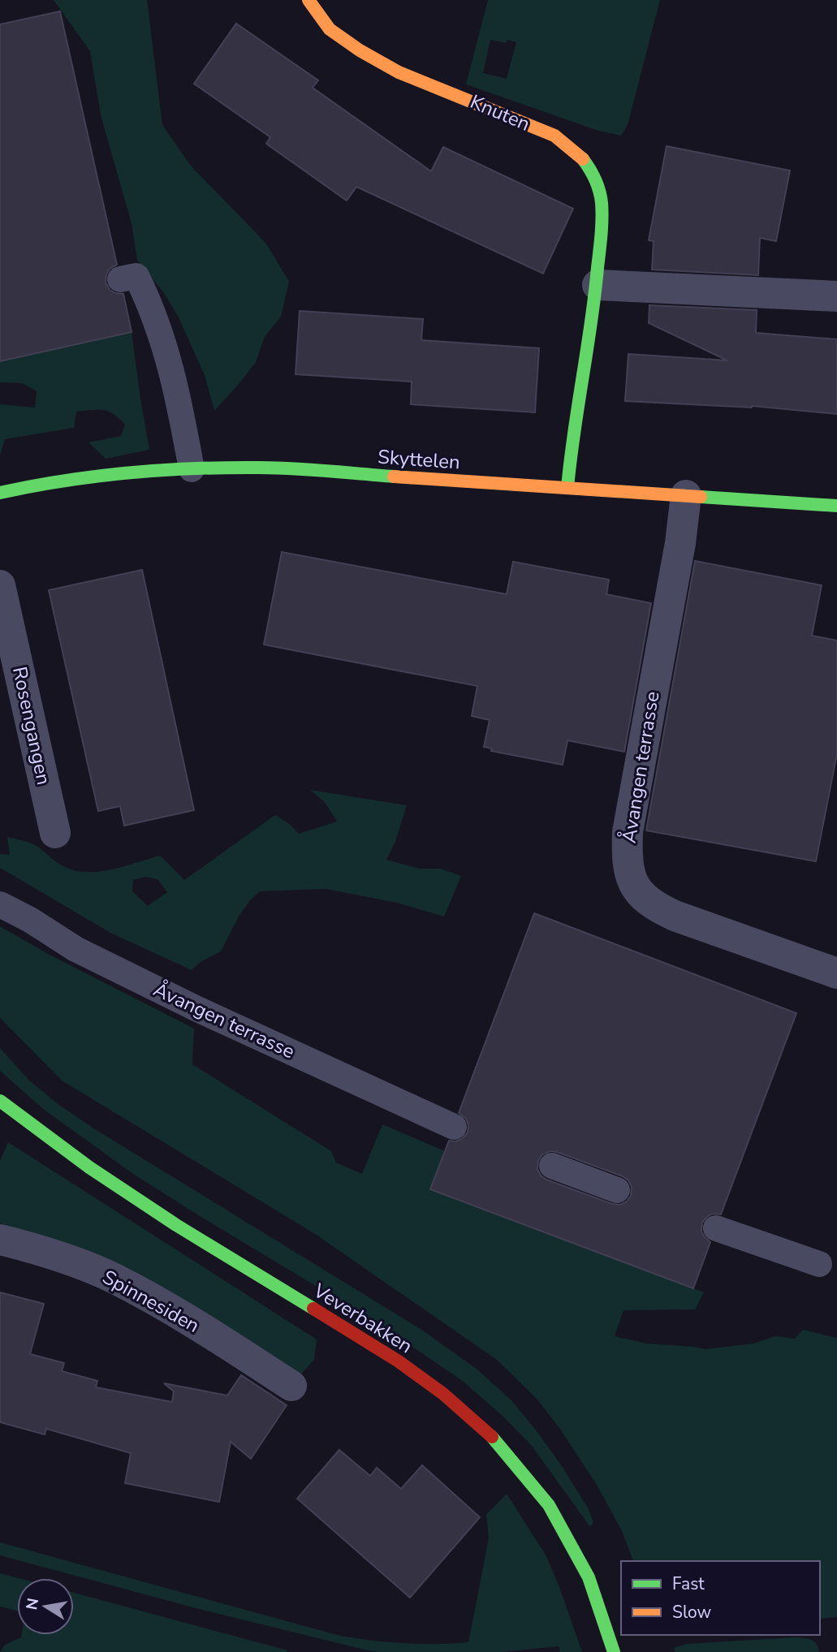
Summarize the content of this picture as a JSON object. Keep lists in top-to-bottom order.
{
  "streets": {
    "street": [
      "Knuten",
      "Skyttelen",
      "Rosengangen",
      "Åvangen terrasse",
      "Spinnesiden",
      "Veverbakken"
    ]
  },
  "crossings": [
    ["Knuten", "Skyttelen"],
    ["Skyttelen", "Åvangen terrasse"]
  ],
  "legend": ["Fast", "Slow"],
  "north": "left"
}
